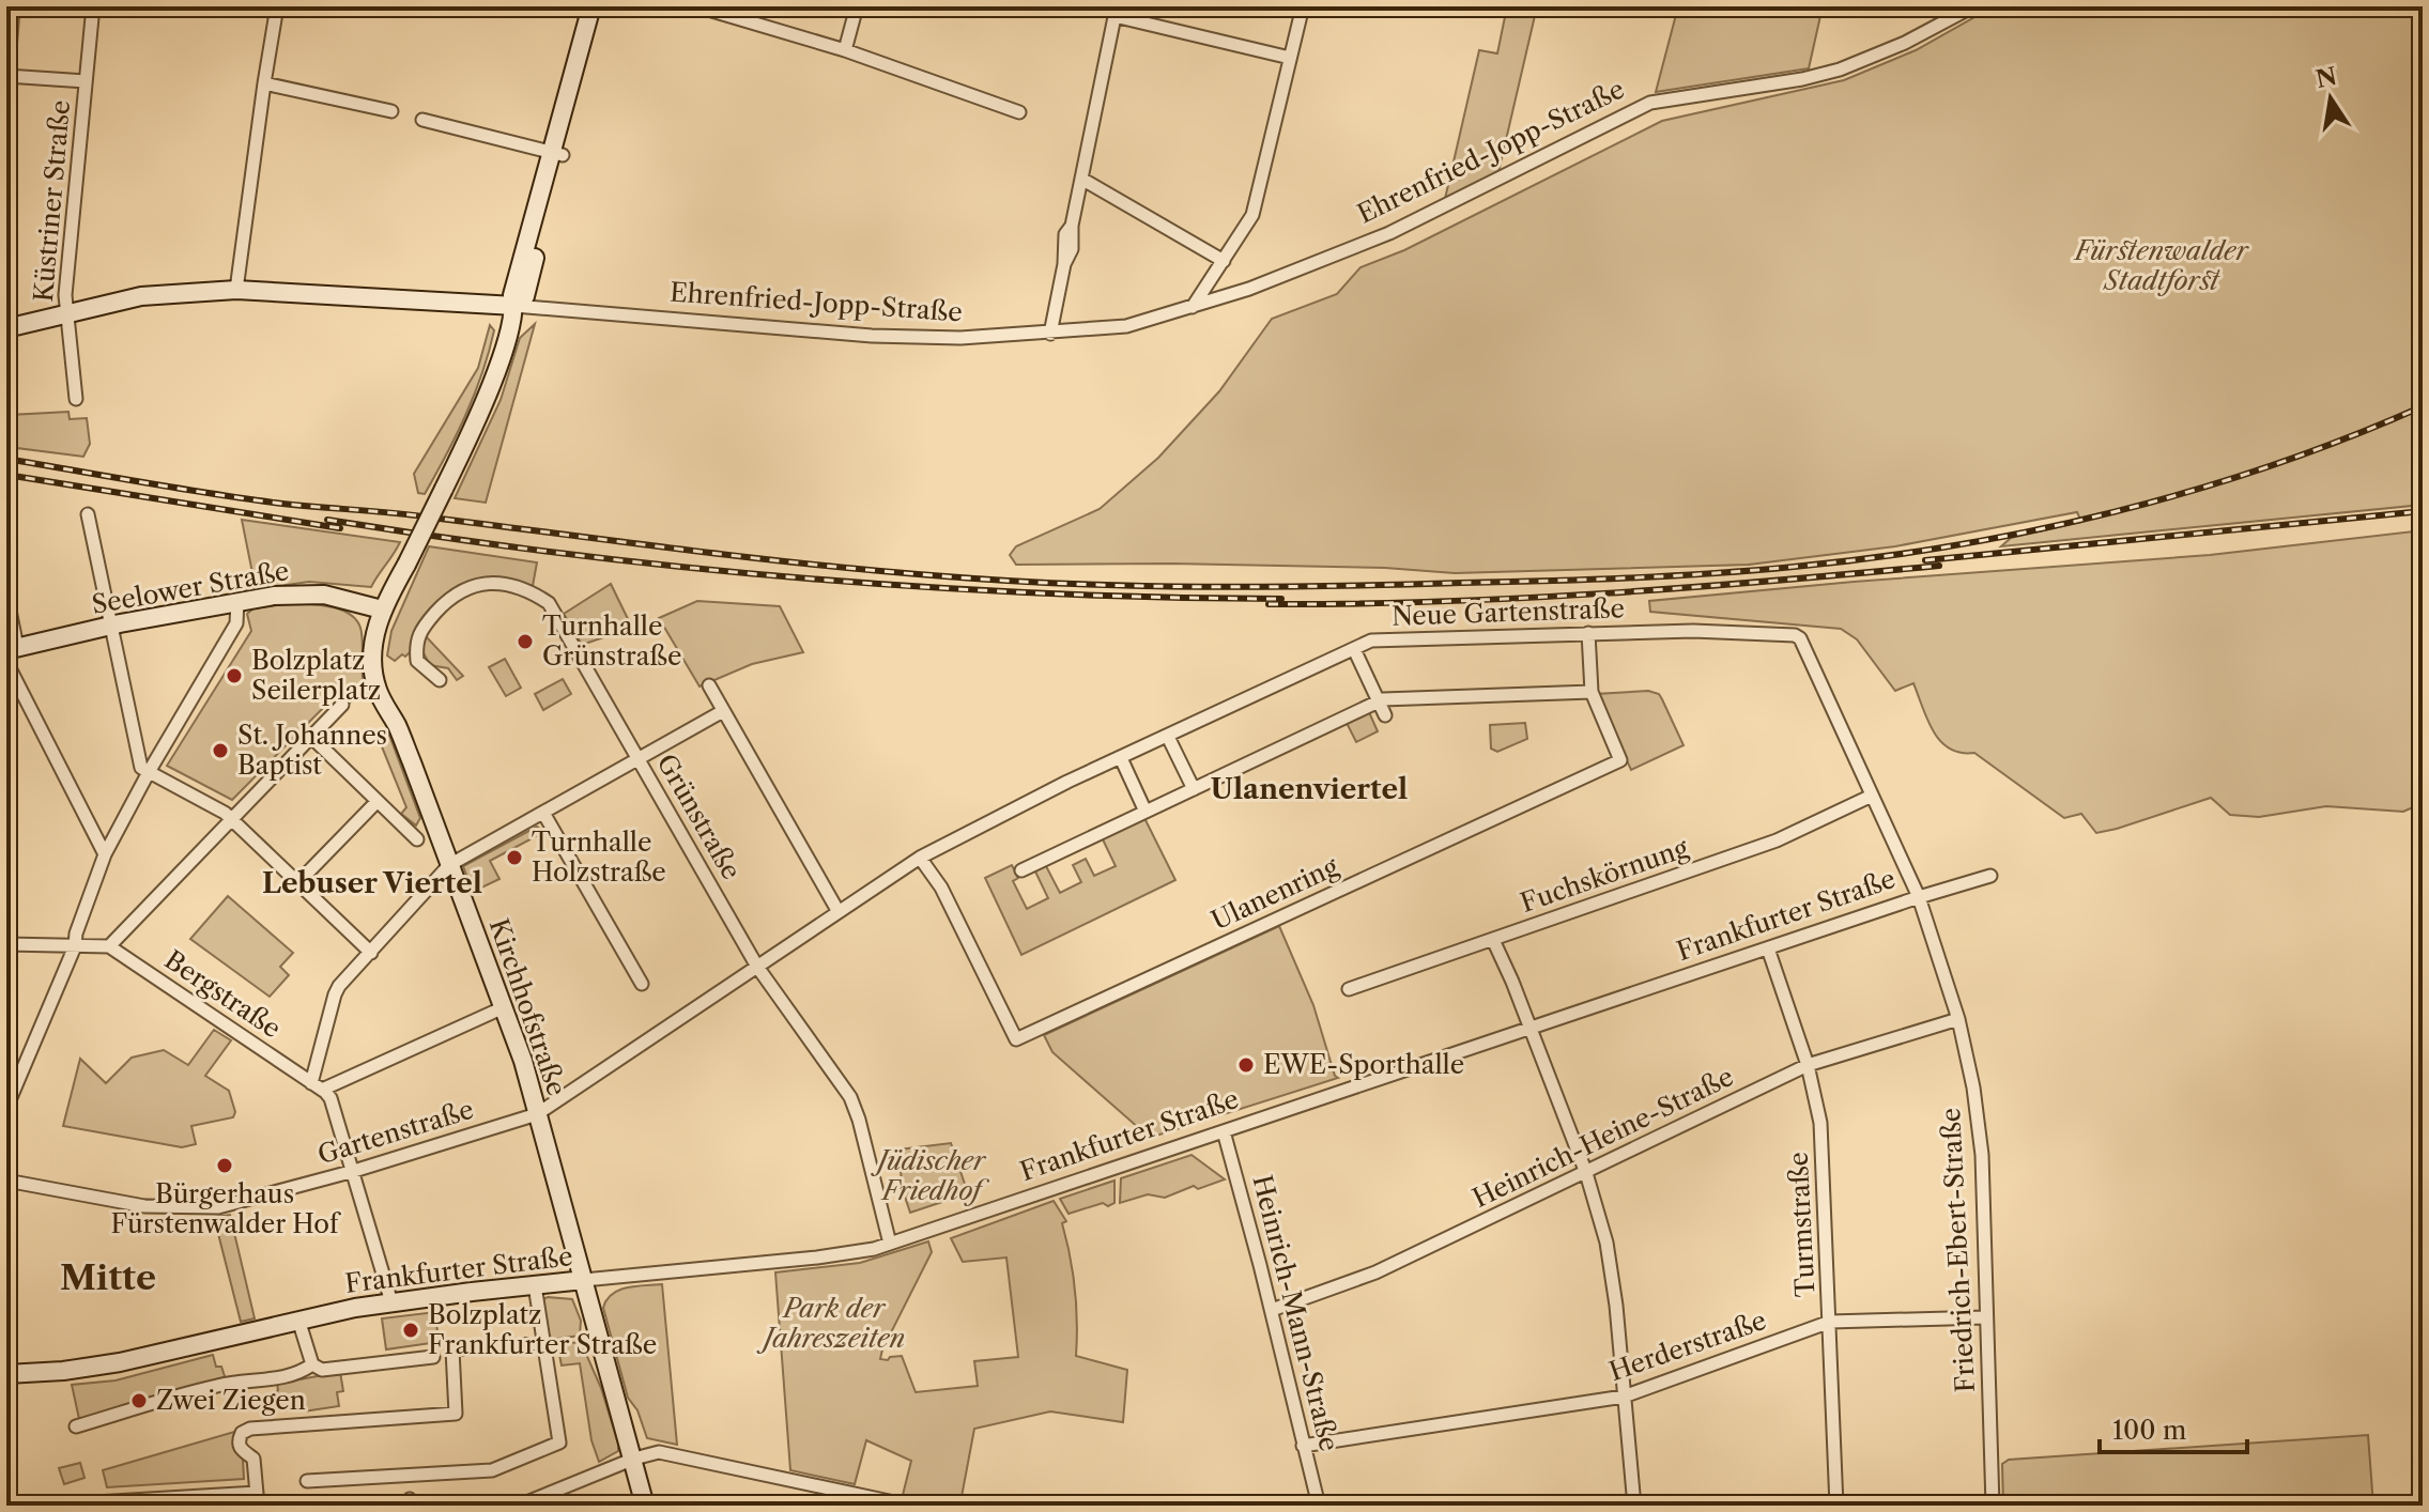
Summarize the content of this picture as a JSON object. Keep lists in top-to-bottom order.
{
  "streets": {
    "street": [
      "Ehrenfried-Jopp-Straße",
      "Küstriner Straße",
      "Seelower Straße",
      "Neue Gartenstraße",
      "Grünstraße",
      "Fuchskörnung",
      "Ulanenring",
      "Frankfurter Straße",
      "Bergstraße",
      "Kirchhofstraße",
      "Gartenstraße",
      "Heinrich-Heine-Straße",
      "Turmstraße",
      "Friedrich-Ebert-Straße",
      "Heinrich-Mann-Straße",
      "Herderstraße"
    ]
  },
  "crossings": [
    ["Ehrenfried-Jopp-Straße", "Küstriner Straße"],
    ["Ehrenfried-Jopp-Straße", "Kirchhofstraße"],
    ["Seelower Straße", "Kirchhofstraße"],
    ["Neue Gartenstraße", "Grünstraße"],
    ["Neue Gartenstraße", "Fuchskörnung"],
    ["Neue Gartenstraße", "Ulanenring"],
    ["Neue Gartenstraße", "Frankfurter Straße"],
    ["Neue Gartenstraße", "Gartenstraße"],
    ["Neue Gartenstraße", "Friedrich-Ebert-Straße"],
    ["Grünstraße", "Frankfurter Straße"],
    ["Grünstraße", "Gartenstraße"],
    ["Frankfurter Straße", "Kirchhofstraße"],
    ["Frankfurter Straße", "Turmstraße"],
    ["Frankfurter Straße", "Friedrich-Ebert-Straße"],
    ["Frankfurter Straße", "Heinrich-Mann-Straße"],
    ["Kirchhofstraße", "Gartenstraße"],
    ["Heinrich-Heine-Straße", "Turmstraße"],
    ["Heinrich-Heine-Straße", "Friedrich-Ebert-Straße"],
    ["Heinrich-Heine-Straße", "Heinrich-Mann-Straße"],
    ["Turmstraße", "Herderstraße"],
    ["Friedrich-Ebert-Straße", "Herderstraße"],
    ["Heinrich-Mann-Straße", "Herderstraße"]
  ],
  "districts": ["Ulanenviertel", "Lebuser Viertel", "Mitte"],
  "parks": ["Fürstenwalder Stadtforst", "Jüdischer Friedhof", "Park der Jahreszeiten"],
  "places": [
    "Turnhalle Grünstraße",
    "Bolzplatz Seilerplatz",
    "St. Johannes Baptist",
    "Turnhalle Holzstraße",
    "EWE-Sporthalle",
    "Bürgerhaus Fürstenwalder Hof",
    "Bolzplatz Frankfurter Straße",
    "Zwei Ziegen"
  ],
  "scale_bar": "100 m",
  "north": "top"
}
